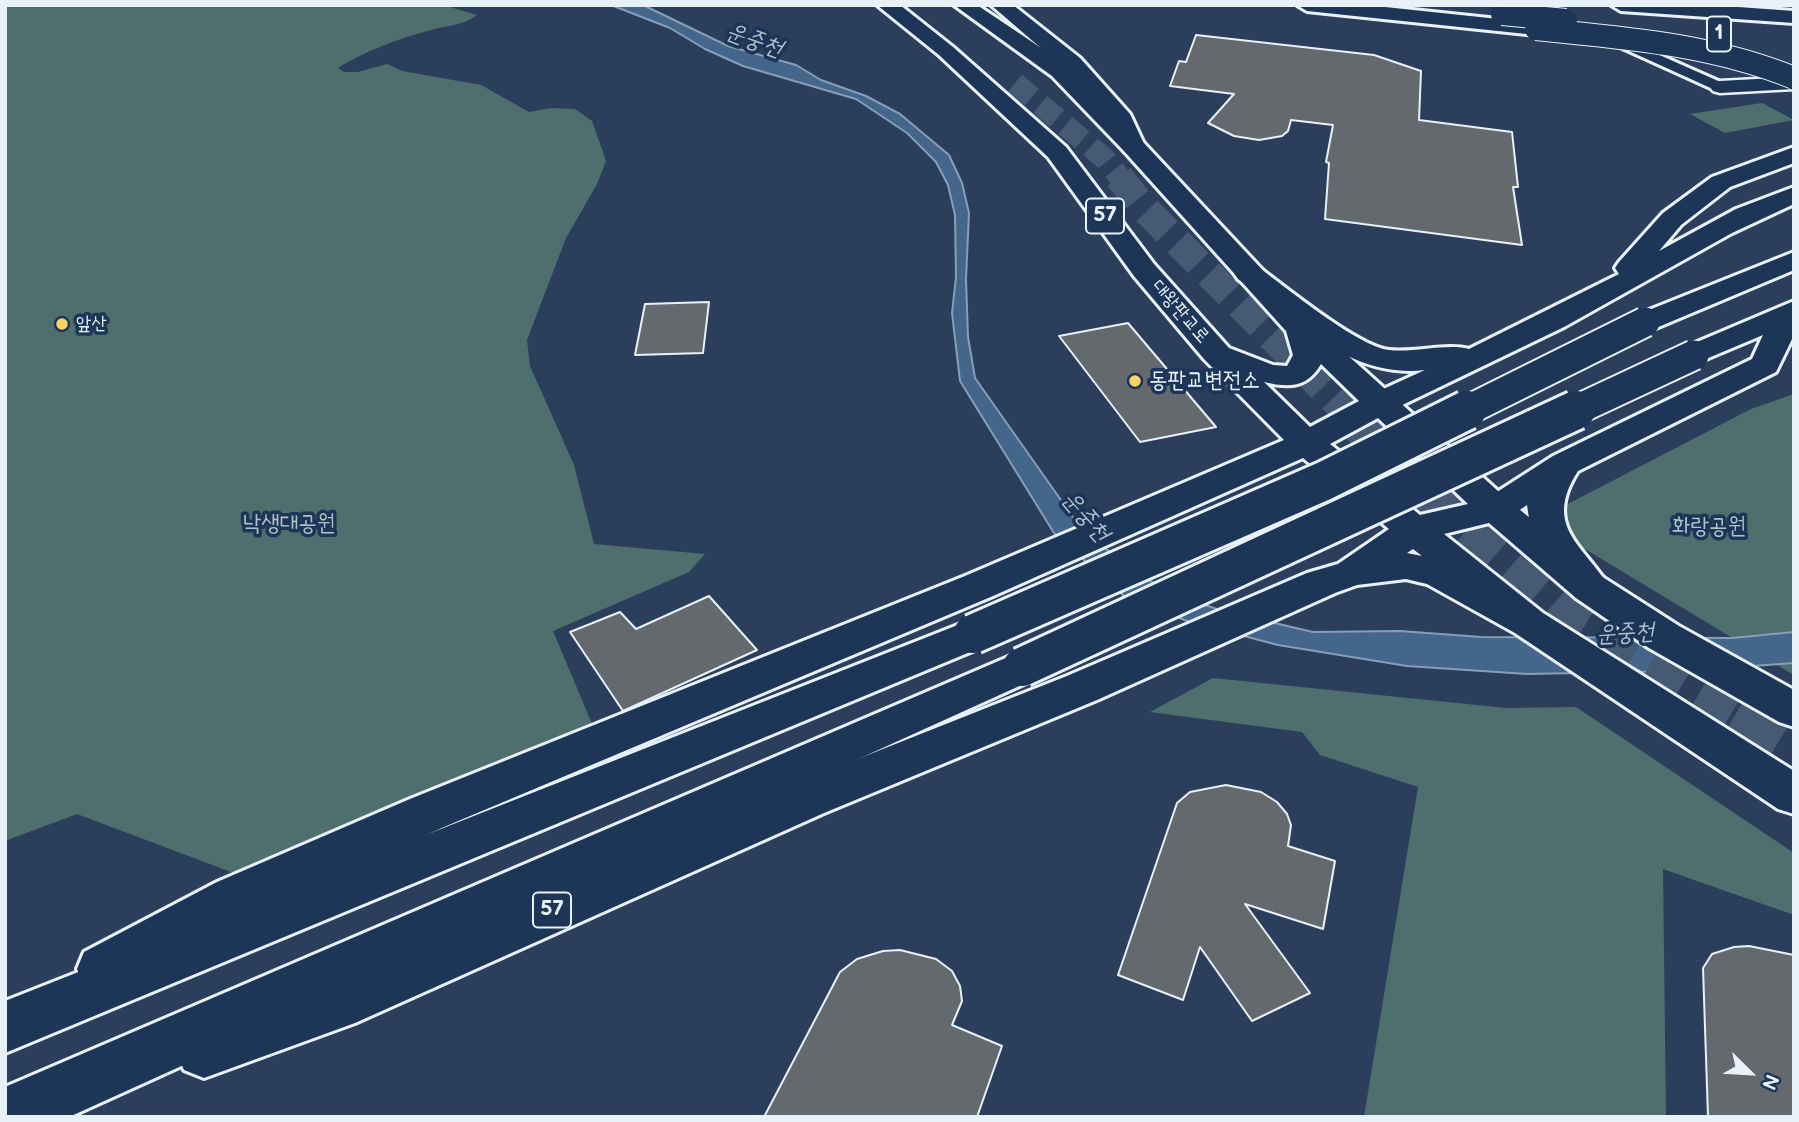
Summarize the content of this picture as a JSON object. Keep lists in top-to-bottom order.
{
  "streets": {
    "main road": ["1", "57", "대왕판교로"]
  },
  "crossings": [
    ["57", "대왕판교로"]
  ],
  "water": ["운중천"],
  "parks": ["낙생대공원", "화랑공원"],
  "places": ["앞산", "동판교변전소"],
  "north": "bottom right"
}
